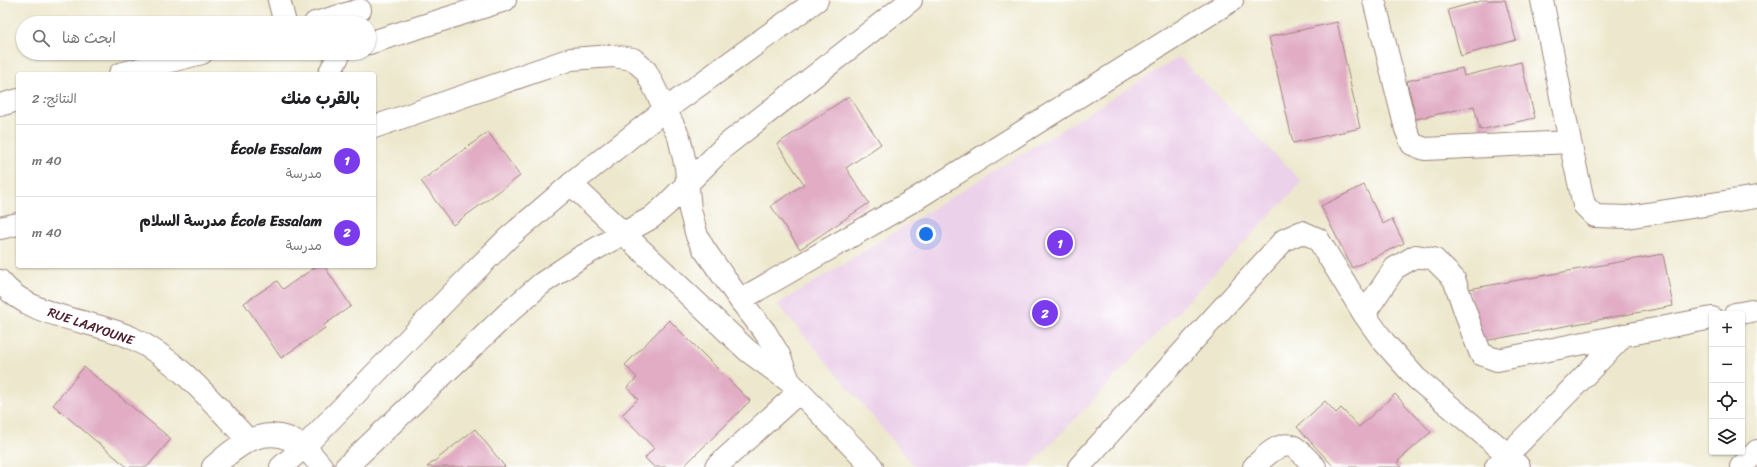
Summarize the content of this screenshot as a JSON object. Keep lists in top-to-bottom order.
{
  "streets": {
    "street": ["RUE LAAYOUNE"]
  },
  "page": {
    "search": "ابحث هنا",
    "heading": ["بالقرب منك", "النتائج: 2"],
    "list": [
      {
        "mark": "1",
        "name": "École Essalam",
        "note": "مدرسة",
        "value": "40 m"
      },
      {
        "mark": "2",
        "name": "École Essalam مدرسة السلام",
        "note": "مدرسة",
        "value": "40 m"
      }
    ],
    "pins": ["1", "2"],
    "map_buttons": ["+", "−"]
  }
}
